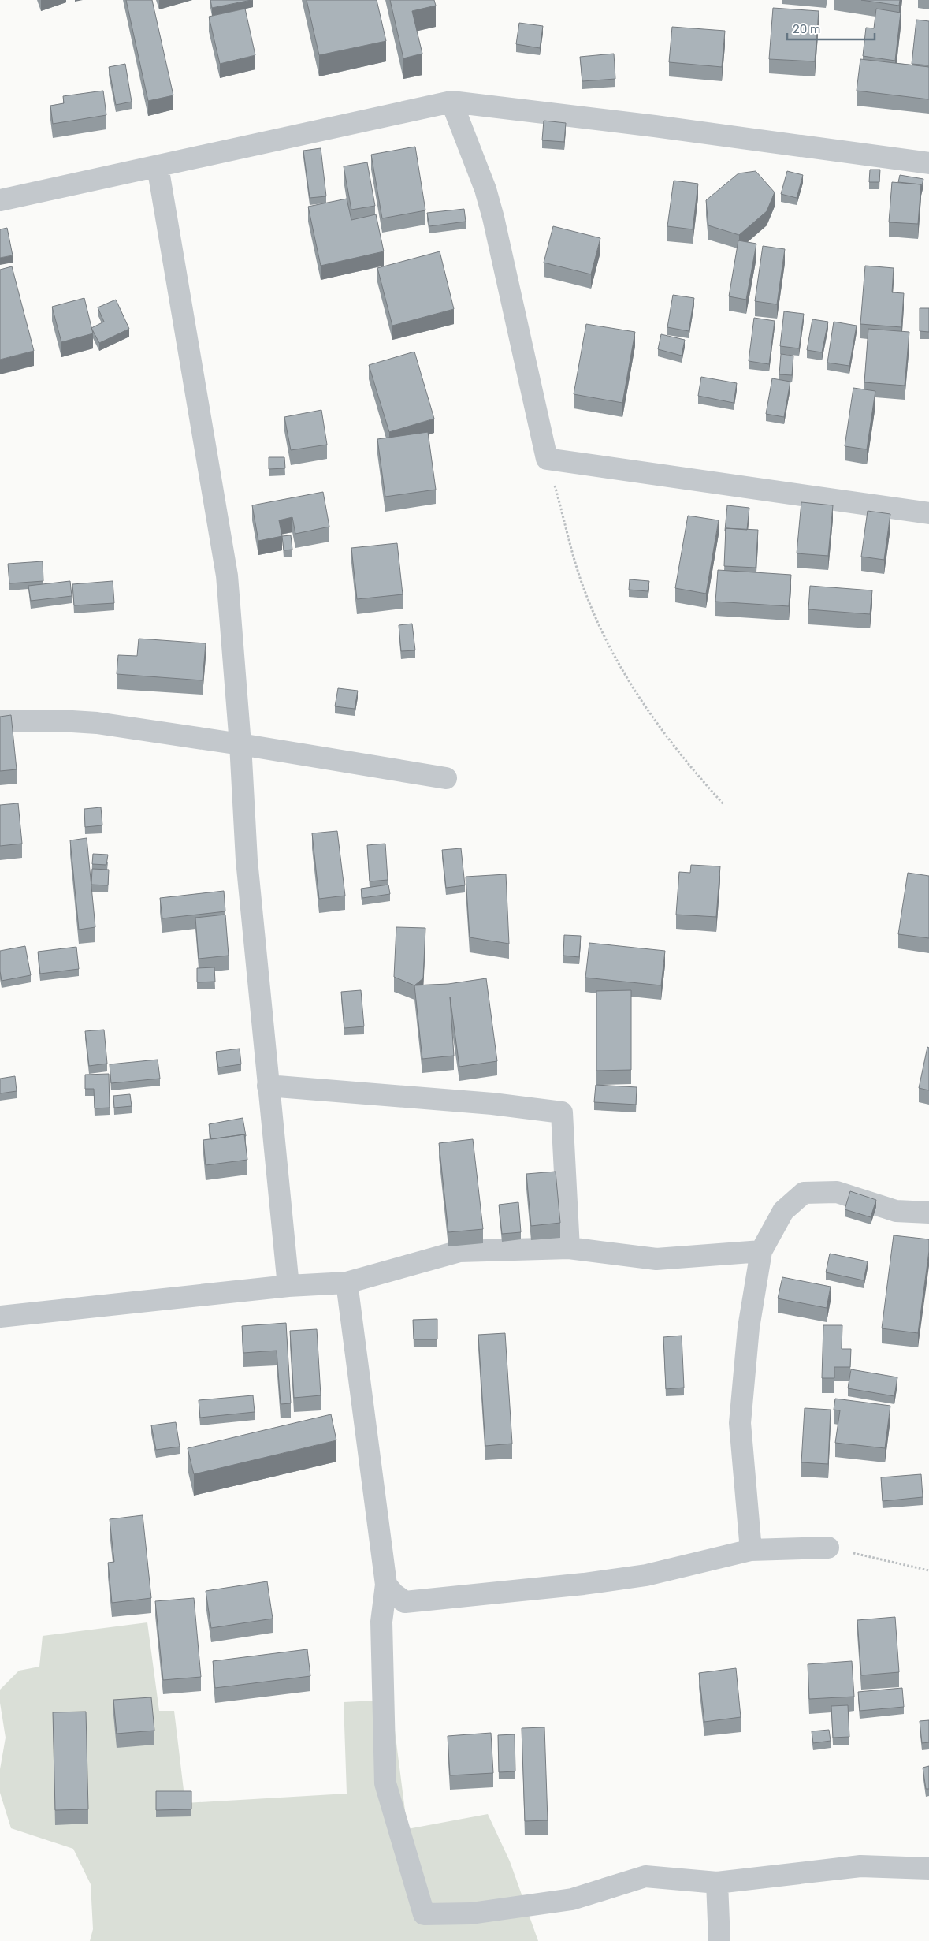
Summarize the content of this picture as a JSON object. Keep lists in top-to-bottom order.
{
  "scale_bar": "20 m"
}
